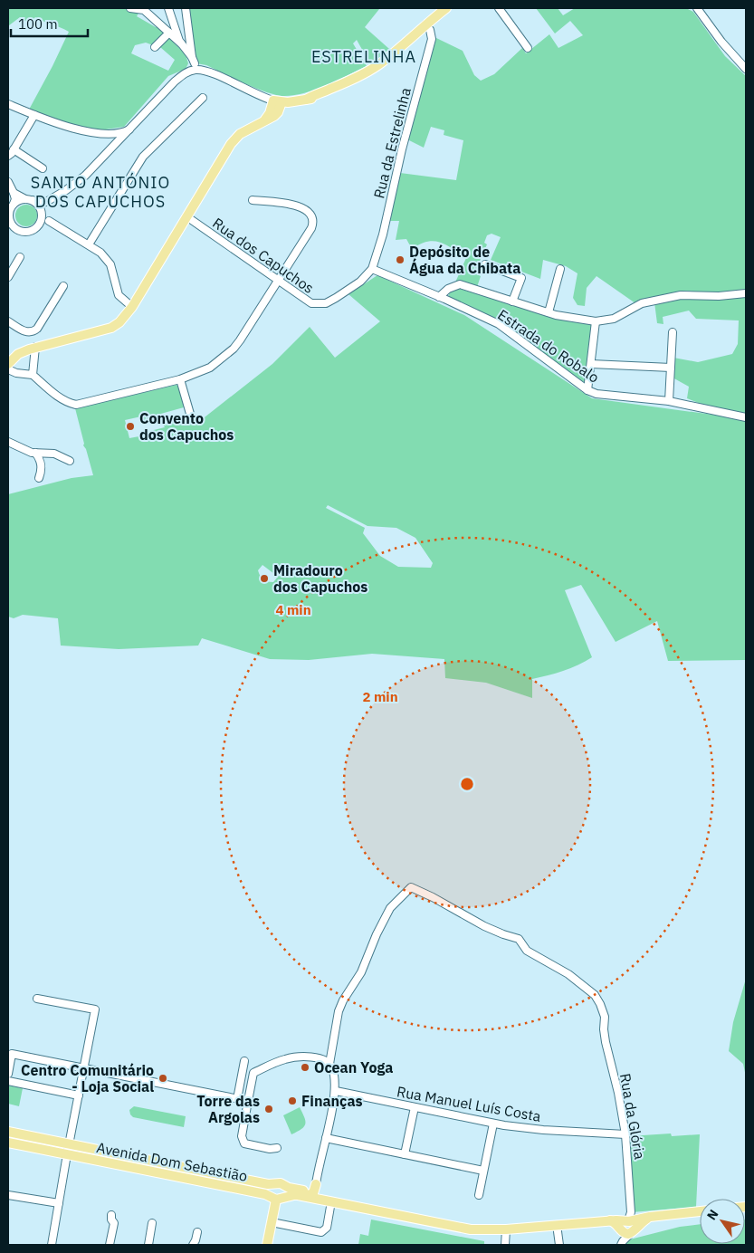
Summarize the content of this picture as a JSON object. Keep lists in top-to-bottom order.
{
  "streets": {
    "main road": ["Avenida Dom Sebastião"],
    "street": [
      "Rua da Estrelinha",
      "Rua dos Capuchos",
      "Estrada do Robalo",
      "Rua Manuel Luís Costa",
      "Rua da Glória"
    ]
  },
  "crossings": [
    ["Rua da Estrelinha", "Rua dos Capuchos"],
    ["Rua da Estrelinha", "Estrada do Robalo"],
    ["Rua dos Capuchos", "Estrada do Robalo"],
    ["Rua Manuel Luís Costa", "Rua da Glória"],
    ["Rua da Glória", "Avenida Dom Sebastião"]
  ],
  "districts": ["ESTRELINHA", "SANTO ANTÓNIO DOS CAPUCHOS"],
  "places": [
    "Depósito de Água da Chibata",
    "Convento dos Capuchos",
    "Miradouro dos Capuchos",
    "Ocean Yoga",
    "Centro Comunitário - Loja Social",
    "Finanças",
    "Torre das Argolas"
  ],
  "scale_bar": "100 m",
  "north": "top left",
  "rings": ["4 min", "2 min"]
}
